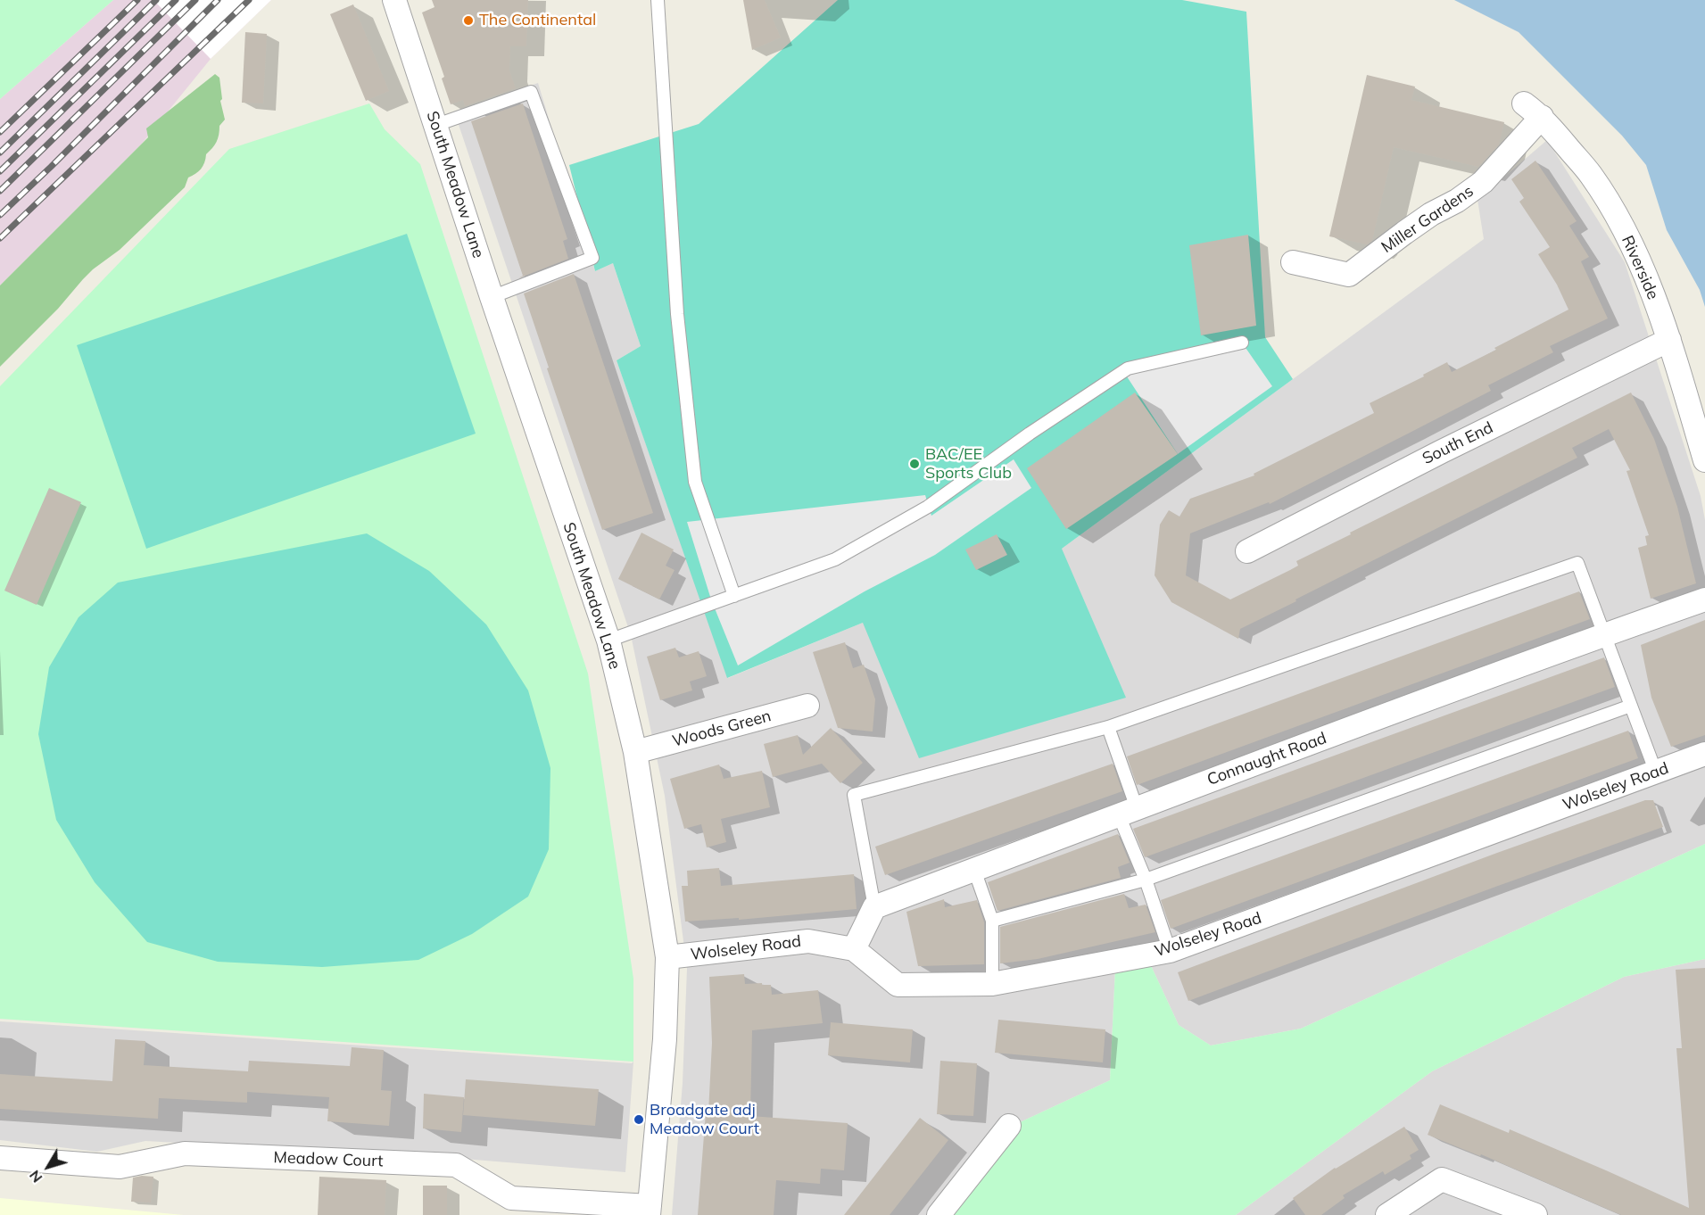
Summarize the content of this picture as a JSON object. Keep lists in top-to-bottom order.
{
  "streets": {
    "street": [
      "South Meadow Lane",
      "Miller Gardens",
      "Riverside",
      "South End",
      "Woods Green",
      "Connaught Road",
      "Wolseley Road",
      "Meadow Court"
    ]
  },
  "crossings": [
    ["South Meadow Lane", "Woods Green"],
    ["South Meadow Lane", "Wolseley Road"],
    ["South Meadow Lane", "Meadow Court"],
    ["Miller Gardens", "Riverside"],
    ["Riverside", "South End"]
  ],
  "places": ["The Continental", "BAC/EE Sports Club", "Broadgate adj Meadow Court"],
  "north": "bottom left"
}
